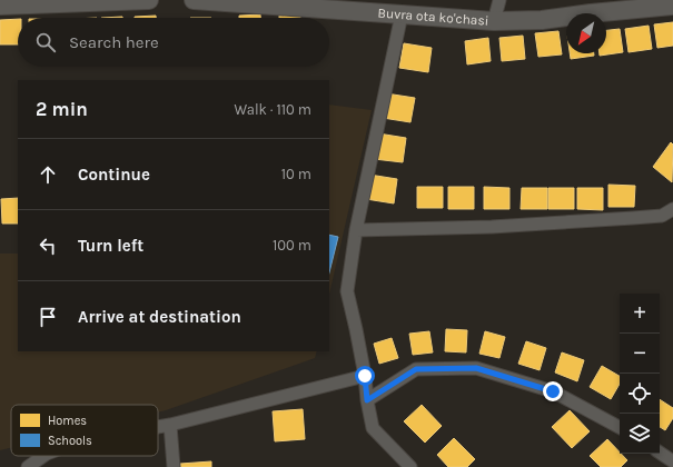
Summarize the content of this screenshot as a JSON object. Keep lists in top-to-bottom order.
{
  "streets": {
    "main road": ["Buvra ota ko'chasi"]
  },
  "legend": ["Homes", "Schools"],
  "north": "bottom left",
  "page": {
    "search": "Search here",
    "heading": ["2 min", "Walk · 110 m"],
    "list": [
      ["Continue", "10 m"],
      ["Turn left", "100 m"],
      "Arrive at destination"
    ],
    "map_buttons": ["+", "−"]
  }
}
